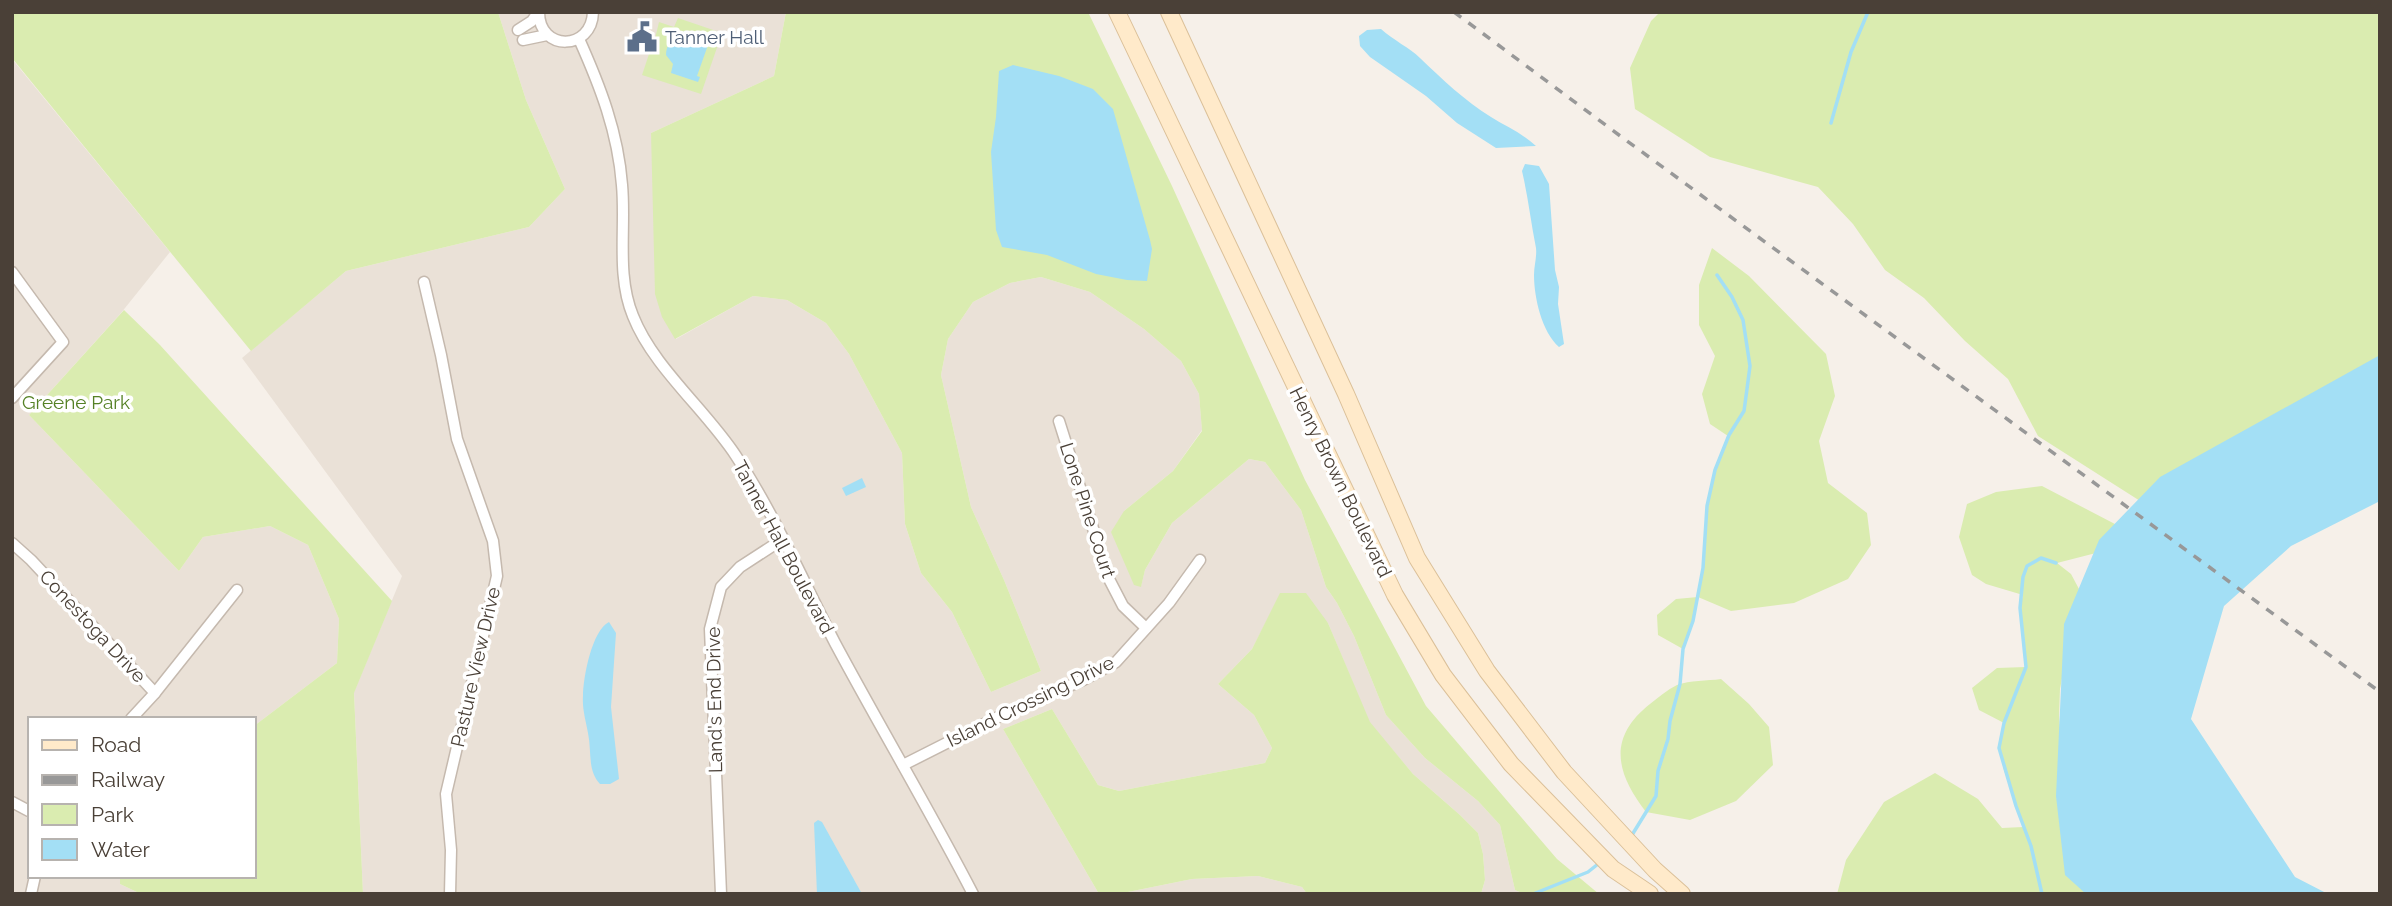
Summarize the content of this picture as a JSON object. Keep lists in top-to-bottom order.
{
  "streets": {
    "main road": ["Henry Brown Boulevard"],
    "street": [
      "Lone Pine Court",
      "Tanner Hall Boulevard",
      "Conestoga Drive",
      "Pasture View Drive",
      "Land's End Drive",
      "Island Crossing Drive"
    ]
  },
  "crossings": [
    ["Lone Pine Court", "Island Crossing Drive"],
    ["Tanner Hall Boulevard", "Land's End Drive"],
    ["Tanner Hall Boulevard", "Island Crossing Drive"]
  ],
  "parks": ["Greene Park"],
  "places": {
    "public building": ["Tanner Hall"]
  },
  "legend": [
    "Road",
    "Railway",
    "Park",
    "Water"
  ]
}
